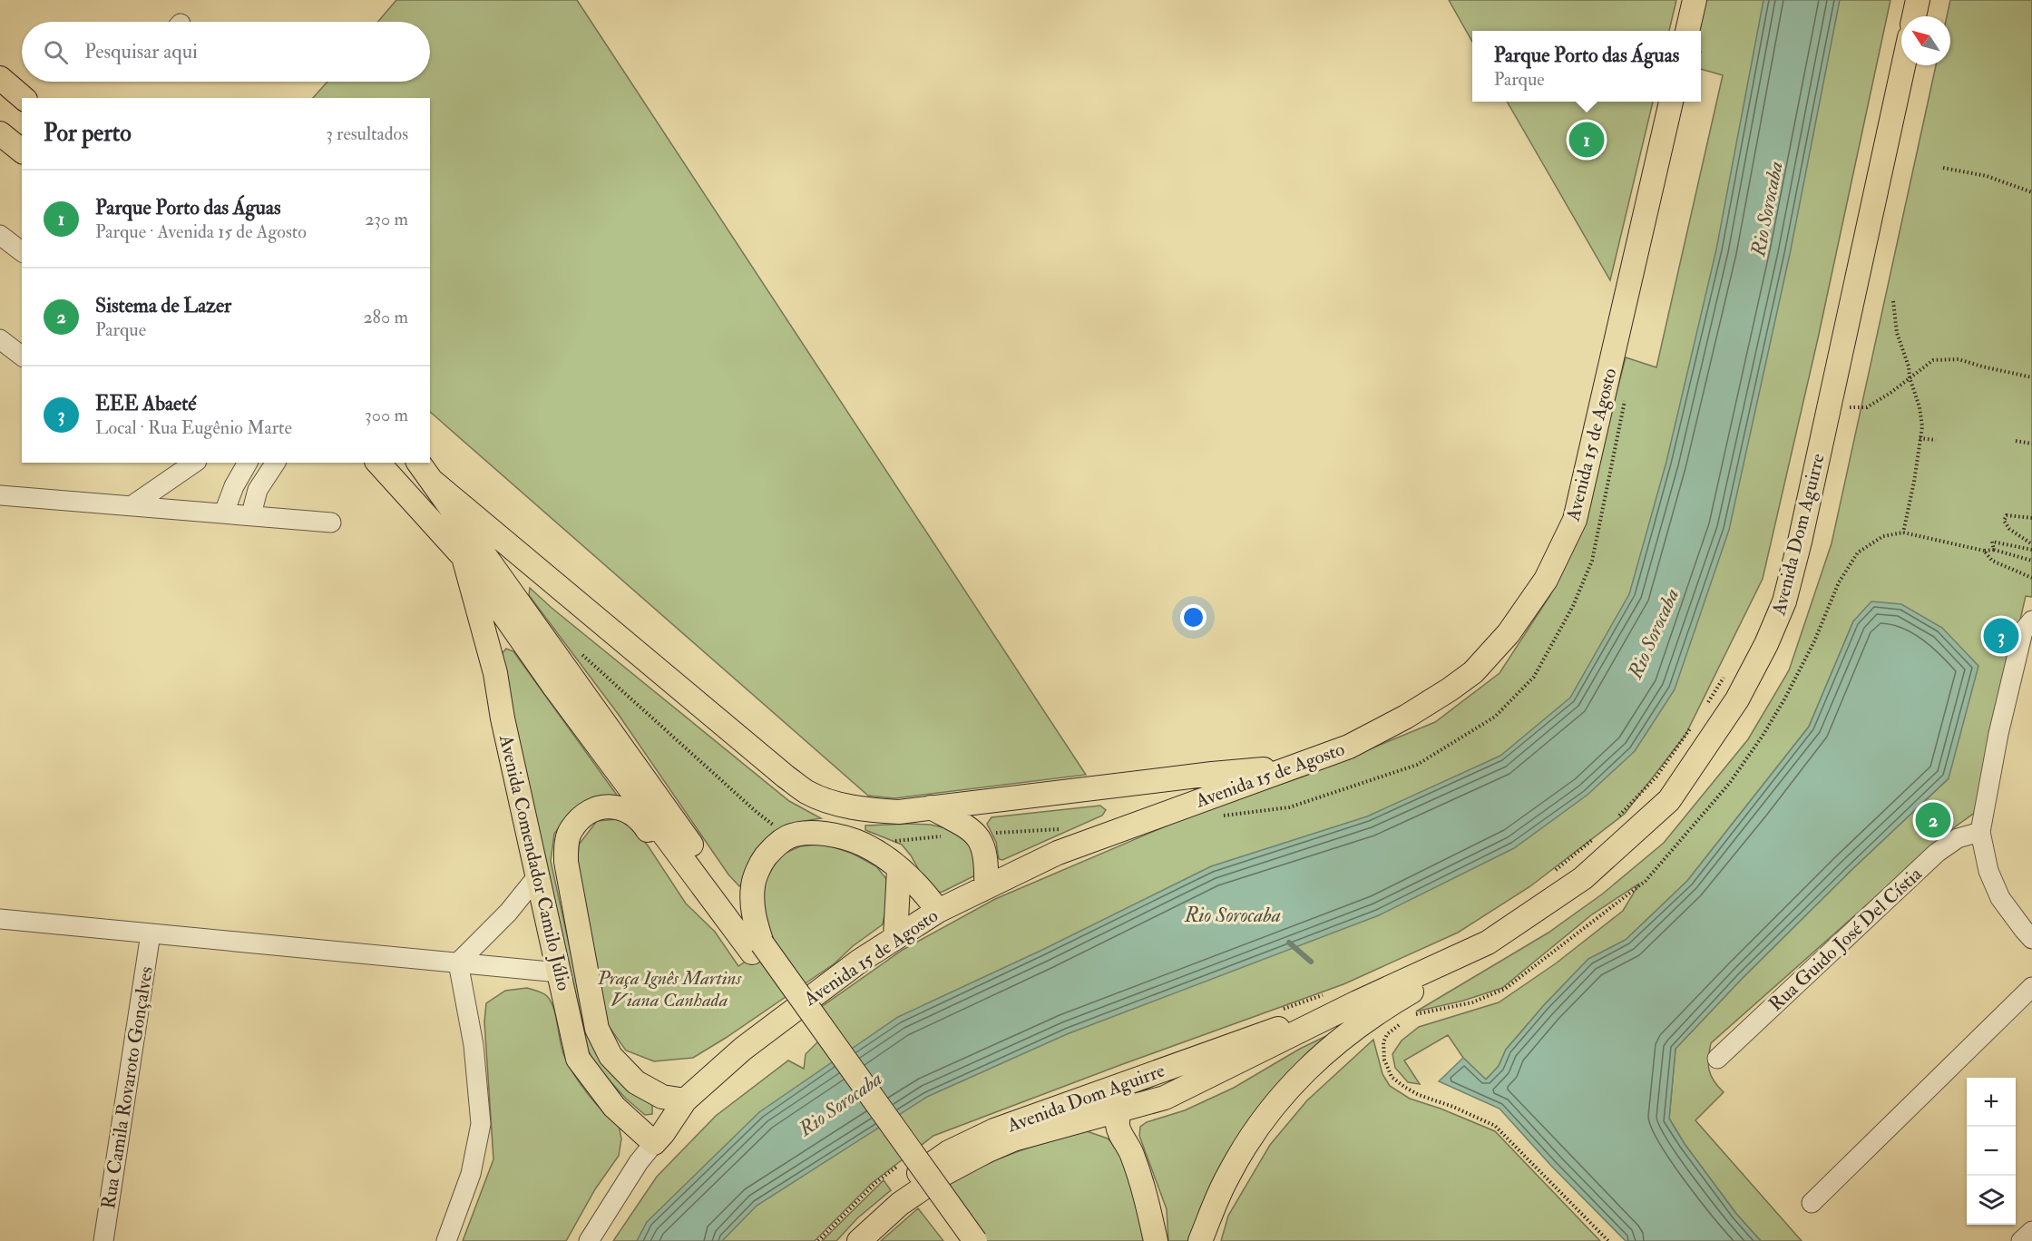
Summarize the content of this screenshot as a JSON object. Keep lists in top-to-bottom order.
{
  "streets": {
    "main road": ["Avenida 15 de Agosto", "Avenida Dom Aguirre", "Avenida Comendador Camilo Júlio"],
    "street": ["Rua Guido José Del Cístia", "Rua Camila Rovaroto Gonçalves"]
  },
  "crossings": [
    ["Avenida 15 de Agosto", "Avenida Comendador Camilo Júlio"]
  ],
  "water": ["Rio Sorocaba"],
  "parks": ["Praça Ignês Martins Viana Canhada"],
  "north": "top left",
  "page": {
    "search": "Pesquisar aqui",
    "popup": ["Parque Porto das Águas", "Parque"],
    "heading": ["Por perto", "3 resultados"],
    "pins": ["1", "3", "2"],
    "list": [
      {
        "mark": "1",
        "name": "Parque Porto das Águas",
        "note": "Parque · Avenida 15 de Agosto",
        "value": "230 m"
      },
      {
        "mark": "2",
        "name": "Sistema de Lazer",
        "note": "Parque",
        "value": "280 m"
      },
      {
        "mark": "3",
        "name": "EEE Abaeté",
        "note": "Local · Rua Eugênio Marte",
        "value": "300 m"
      }
    ],
    "map_buttons": ["+", "−"]
  }
}
